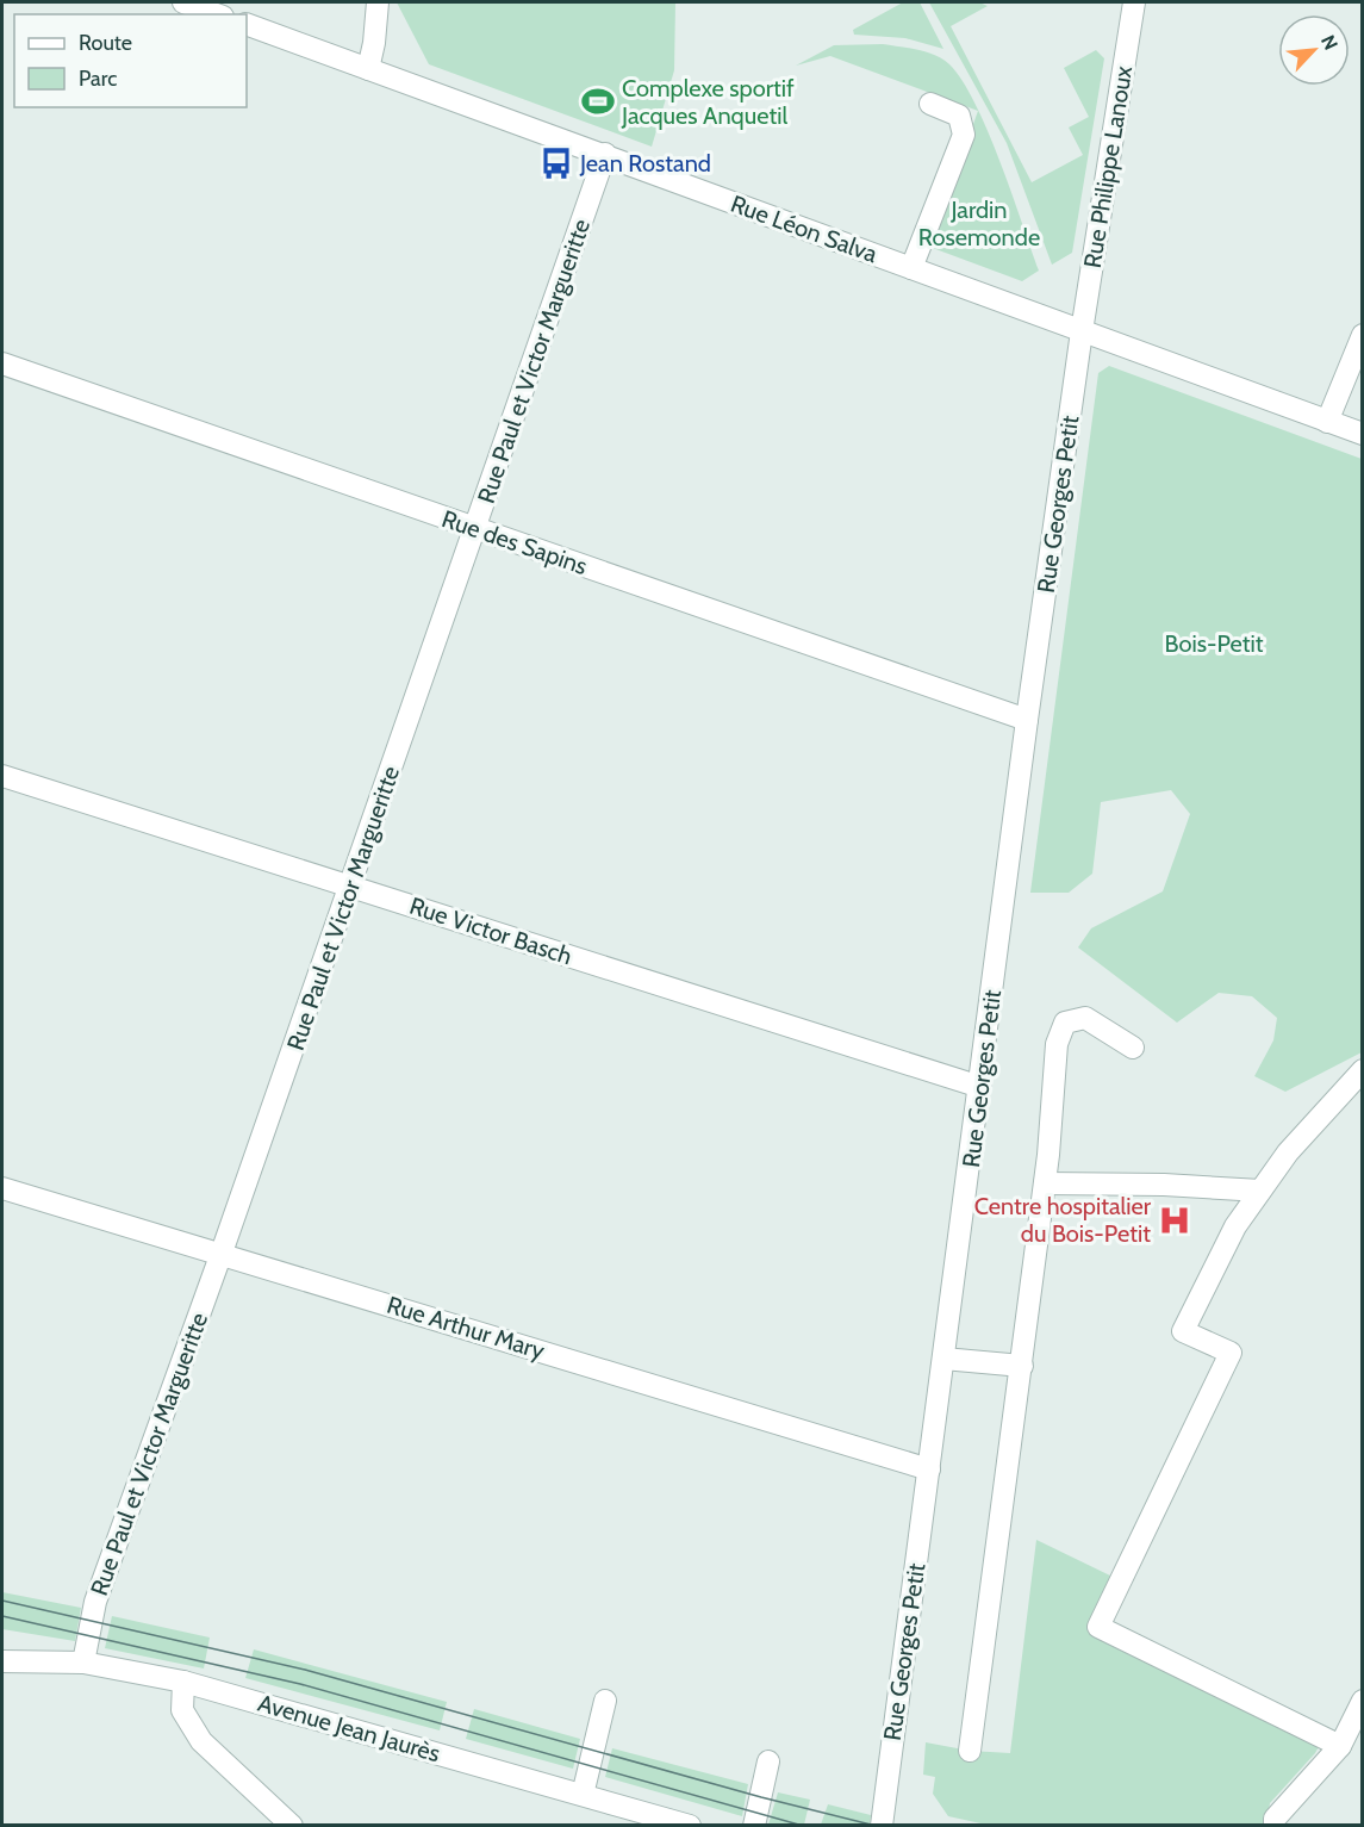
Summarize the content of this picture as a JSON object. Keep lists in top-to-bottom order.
{
  "streets": {
    "street": [
      "Rue Philippe Lanoux",
      "Rue Léon Salva",
      "Rue Paul et Victor Margueritte",
      "Rue Georges Petit",
      "Rue des Sapins",
      "Rue Victor Basch",
      "Rue Arthur Mary",
      "Avenue Jean Jaurès"
    ]
  },
  "crossings": [
    ["Rue Philippe Lanoux", "Rue Léon Salva"],
    ["Rue Philippe Lanoux", "Rue Georges Petit"],
    ["Rue Léon Salva", "Rue Paul et Victor Margueritte"],
    ["Rue Léon Salva", "Rue Georges Petit"],
    ["Rue Paul et Victor Margueritte", "Rue des Sapins"],
    ["Rue Paul et Victor Margueritte", "Rue Victor Basch"],
    ["Rue Paul et Victor Margueritte", "Rue Arthur Mary"],
    ["Rue Paul et Victor Margueritte", "Avenue Jean Jaurès"],
    ["Rue Georges Petit", "Rue des Sapins"],
    ["Rue Georges Petit", "Rue Victor Basch"],
    ["Rue Georges Petit", "Rue Arthur Mary"]
  ],
  "parks": ["Jardin Rosemonde", "Bois-Petit"],
  "places": {
    "sports": ["Complexe sportif Jacques Anquetil"],
    "bus stop": ["Jean Rostand"],
    "hospital": ["Centre hospitalier du Bois-Petit"]
  },
  "legend": ["Route", "Parc"],
  "north": "top right"
}
